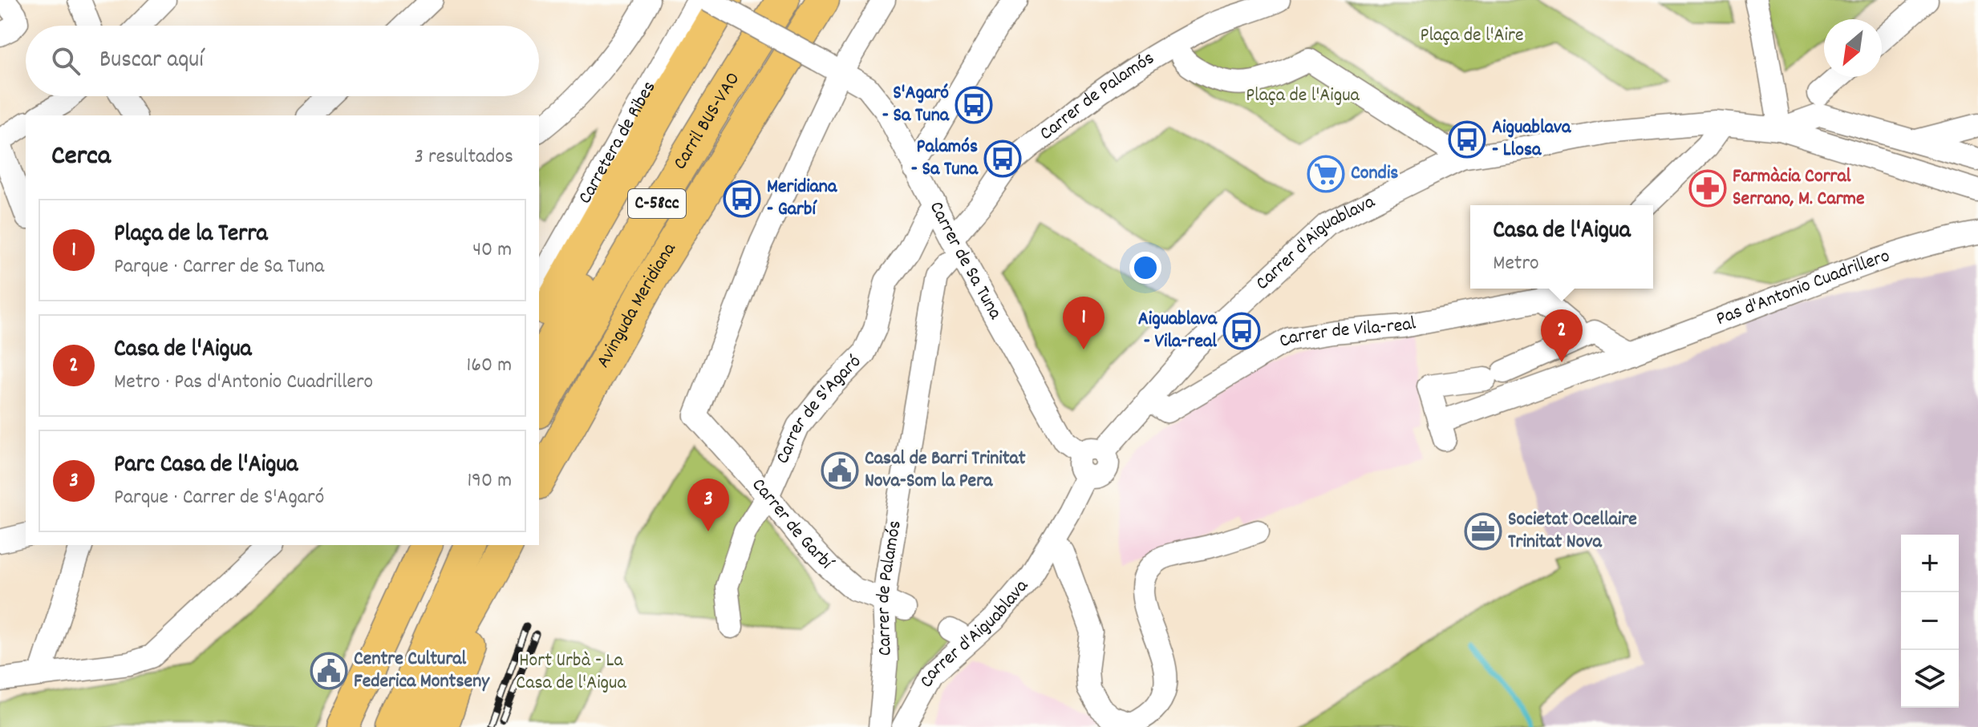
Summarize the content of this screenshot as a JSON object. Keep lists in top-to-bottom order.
{
  "streets": {
    "highway": ["Carril BUS-VAO", "C-58cc", "Avinguda Meridiana"],
    "street": [
      "Carrer de Palamós",
      "Carretera de Ribes",
      "Carrer d'Aiguablava",
      "Carrer de Sa Tuna",
      "Pas d'Antonio Cuadrillero",
      "Carrer de Vila-real",
      "Carrer de S'Agaró",
      "Carrer de Garbí"
    ]
  },
  "crossings": [
    ["Carrer de Palamós", "Carrer de Sa Tuna"],
    ["Carrer de Palamós", "Carrer de Garbí"],
    ["Carrer d'Aiguablava", "Carrer de Sa Tuna"],
    ["Carrer d'Aiguablava", "Carrer de Vila-real"],
    ["Carrer de Sa Tuna", "Carrer de S'Agaró"],
    ["Carrer de Sa Tuna", "Carrer de Garbí"],
    ["Carrer de S'Agaró", "Carrer de Garbí"]
  ],
  "parks": ["Plaça de l'Aire", "Plaça de l'Aigua", "Hort Urbà - La Casa de l'Aigua"],
  "places": {
    "bus stop": [
      "S'Agaró - Sa Tuna",
      "Aiguablava - Llosa",
      "Palamós - Sa Tuna",
      "Meridiana - Garbí",
      "Aiguablava - Vila-real"
    ],
    "supermarket": ["Condis"],
    "pharmacy": ["Farmàcia Corral Serrano, M. Carme"],
    "public building": ["Casal de Barri Trinitat Nova-Som la Pera", "Centre Cultural Federica Montseny"],
    "office": ["Societat Ocellaire Trinitat Nova"]
  },
  "north": "bottom left",
  "page": {
    "search": "Buscar aquí",
    "heading": ["Cerca", "3 resultados"],
    "list": [
      {
        "mark": "1",
        "name": "Plaça de la Terra",
        "note": "Parque · Carrer de Sa Tuna",
        "value": "40 m"
      },
      {
        "mark": "2",
        "name": "Casa de l'Aigua",
        "note": "Metro · Pas d'Antonio Cuadrillero",
        "value": "160 m"
      },
      {
        "mark": "3",
        "name": "Parc Casa de l'Aigua",
        "note": "Parque · Carrer de S'Agaró",
        "value": "190 m"
      }
    ],
    "popup": ["Casa de l'Aigua", "Metro"],
    "pins": ["1", "2", "3"],
    "map_buttons": ["+", "−"]
  }
}
